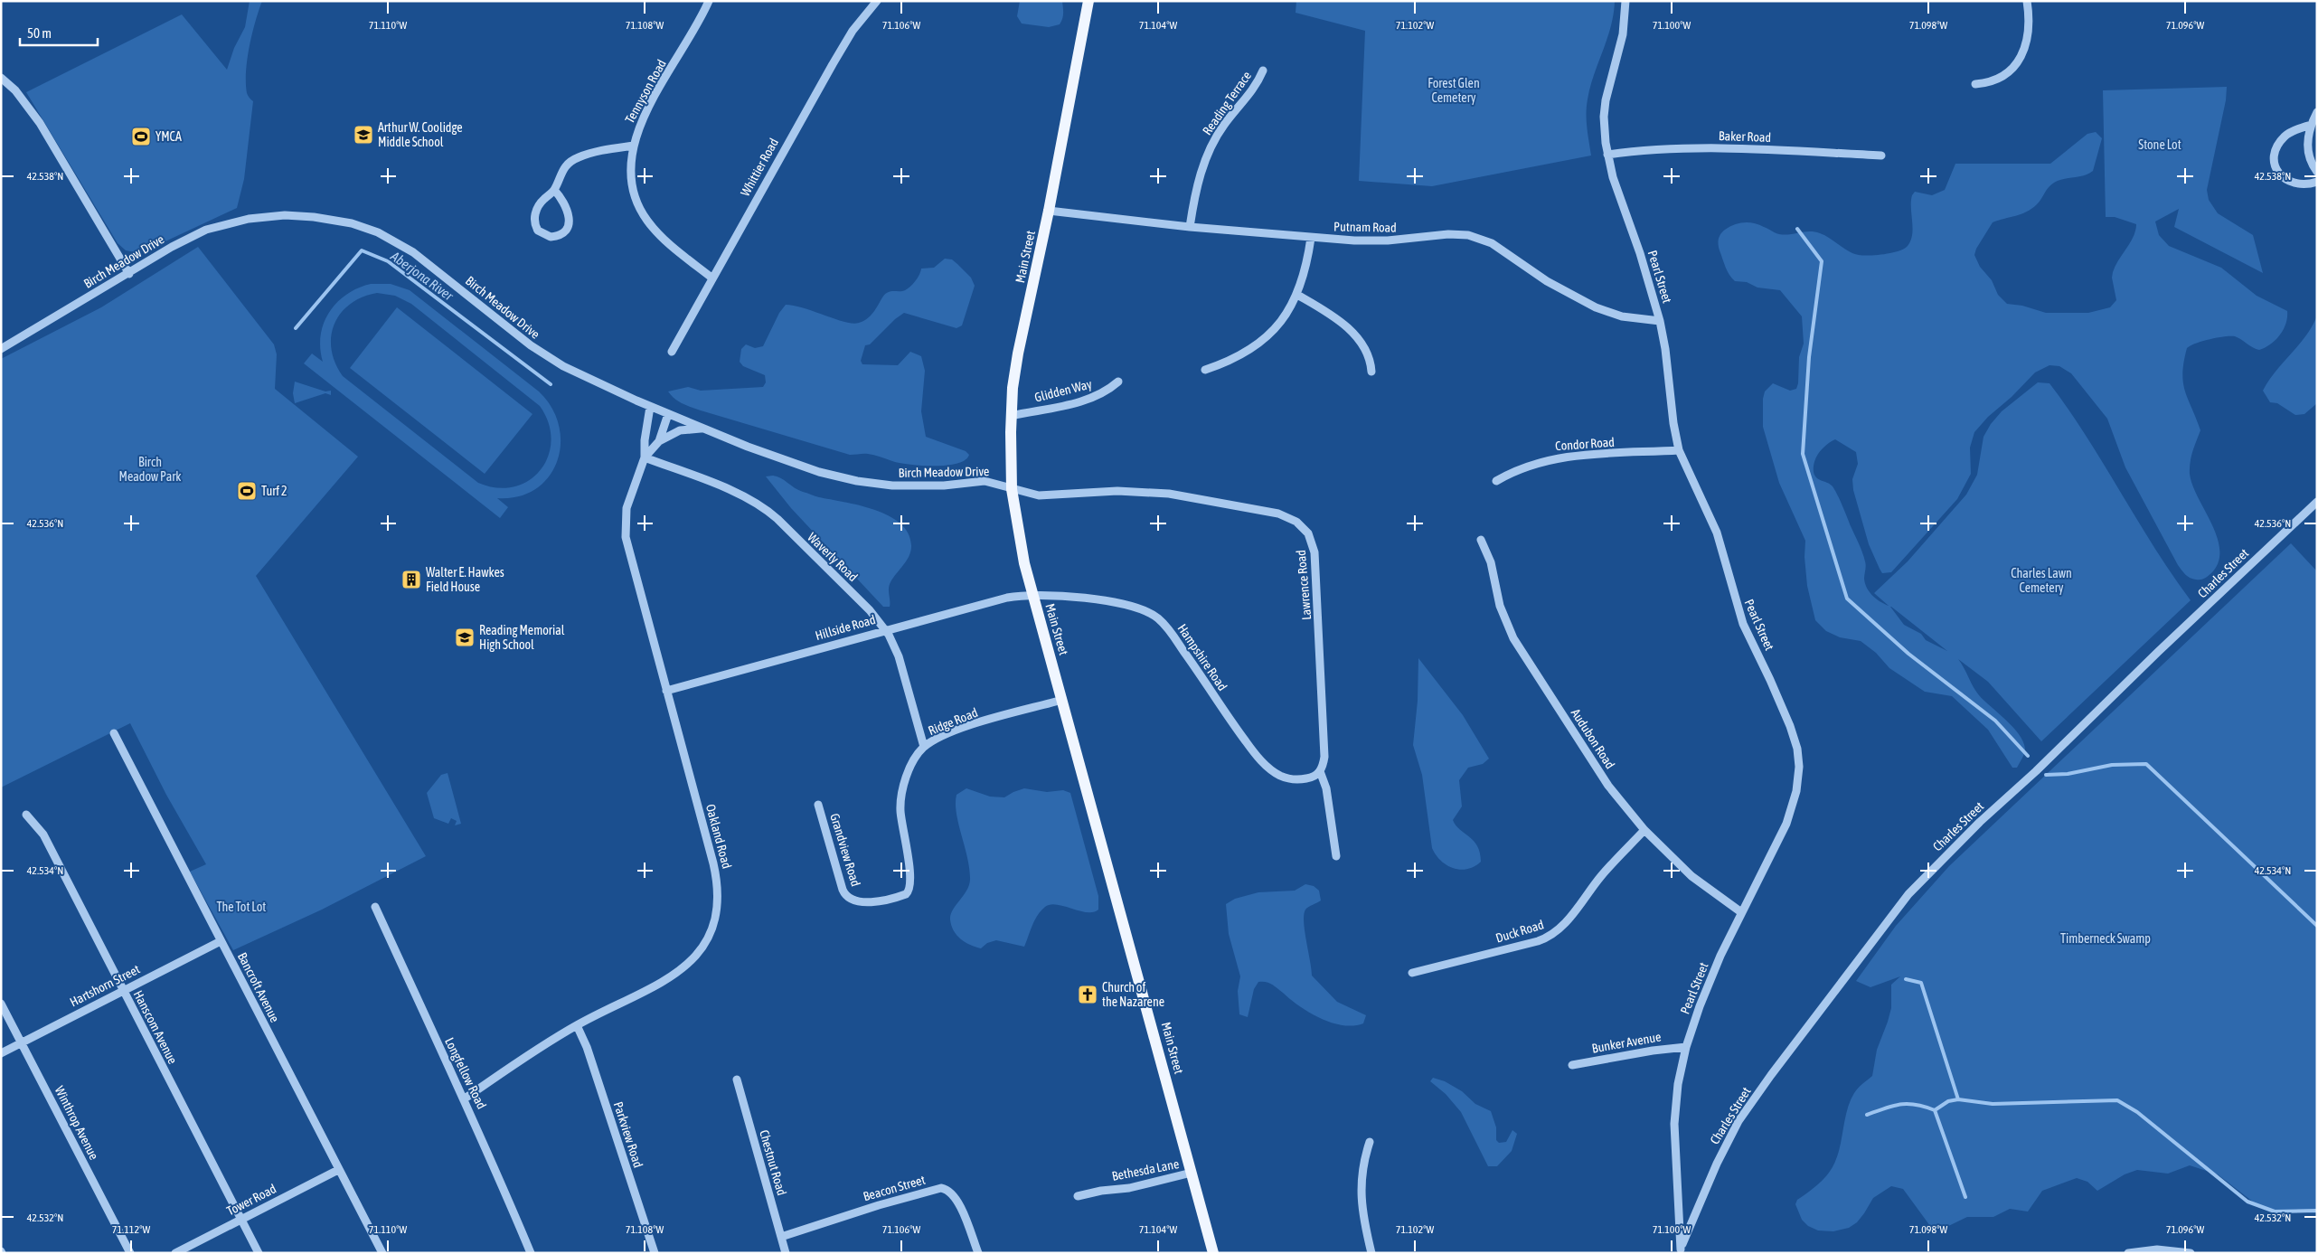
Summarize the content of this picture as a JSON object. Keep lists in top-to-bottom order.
{
  "streets": {
    "main road": ["Main Street"],
    "street": [
      "Tennyson Road",
      "Reading Terrace",
      "Baker Road",
      "Whittier Road",
      "Putnam Road",
      "Birch Meadow Drive",
      "Pearl Street",
      "Glidden Way",
      "Condor Road",
      "Waverly Road",
      "Charles Street",
      "Lawrence Road",
      "Hillside Road",
      "Hampshire Road",
      "Ridge Road",
      "Audubon Road",
      "Oakland Road",
      "Grandview Road",
      "Duck Road",
      "Hartshorn Street",
      "Bancroft Avenue",
      "Hanscom Avenue",
      "Bunker Avenue",
      "Longfellow Road",
      "Winthrop Avenue",
      "Parkview Road",
      "Chestnut Road",
      "Bethesda Lane",
      "Beacon Street",
      "Tower Road"
    ]
  },
  "crossings": [
    ["Tennyson Road", "Whittier Road"],
    ["Reading Terrace", "Putnam Road"],
    ["Baker Road", "Pearl Street"],
    ["Putnam Road", "Main Street"],
    ["Putnam Road", "Pearl Street"],
    ["Main Street", "Birch Meadow Drive"],
    ["Main Street", "Glidden Way"],
    ["Main Street", "Lawrence Road"],
    ["Main Street", "Hillside Road"],
    ["Main Street", "Hampshire Road"],
    ["Main Street", "Ridge Road"],
    ["Main Street", "Bethesda Lane"],
    ["Birch Meadow Drive", "Lawrence Road"],
    ["Birch Meadow Drive", "Oakland Road"],
    ["Pearl Street", "Condor Road"],
    ["Pearl Street", "Charles Street"],
    ["Pearl Street", "Audubon Road"],
    ["Pearl Street", "Bunker Avenue"],
    ["Waverly Road", "Hillside Road"],
    ["Waverly Road", "Ridge Road"],
    ["Waverly Road", "Oakland Road"],
    ["Lawrence Road", "Hampshire Road"],
    ["Hillside Road", "Hampshire Road"],
    ["Hillside Road", "Oakland Road"],
    ["Ridge Road", "Grandview Road"],
    ["Audubon Road", "Duck Road"],
    ["Oakland Road", "Longfellow Road"],
    ["Oakland Road", "Parkview Road"],
    ["Hartshorn Street", "Bancroft Avenue"],
    ["Hartshorn Street", "Hanscom Avenue"],
    ["Hartshorn Street", "Winthrop Avenue"],
    ["Bancroft Avenue", "Tower Road"],
    ["Hanscom Avenue", "Tower Road"],
    ["Chestnut Road", "Beacon Street"]
  ],
  "water": ["Aberjona River"],
  "parks": [
    "Forest Glen Cemetery",
    "Stone Lot",
    "Birch Meadow Park",
    "Charles Lawn Cemetery",
    "The Tot Lot",
    "Timberneck Swamp"
  ],
  "places": {
    "school or university": ["Arthur W. Coolidge Middle School", "Reading Memorial High School"],
    "sports": ["YMCA", "Turf 2"],
    "building": ["Walter E. Hawkes Field House"],
    "church": ["Church of the Nazarene"]
  },
  "scale_bar": "50 m",
  "coordinates": [
    "71.110°W",
    "71.108°W",
    "71.106°W",
    "71.104°W",
    "71.102°W",
    "71.100°W",
    "71.098°W",
    "71.096°W",
    "42.538°N",
    "42.536°N",
    "42.534°N",
    "42.532°N",
    "71.112°W"
  ]
}
